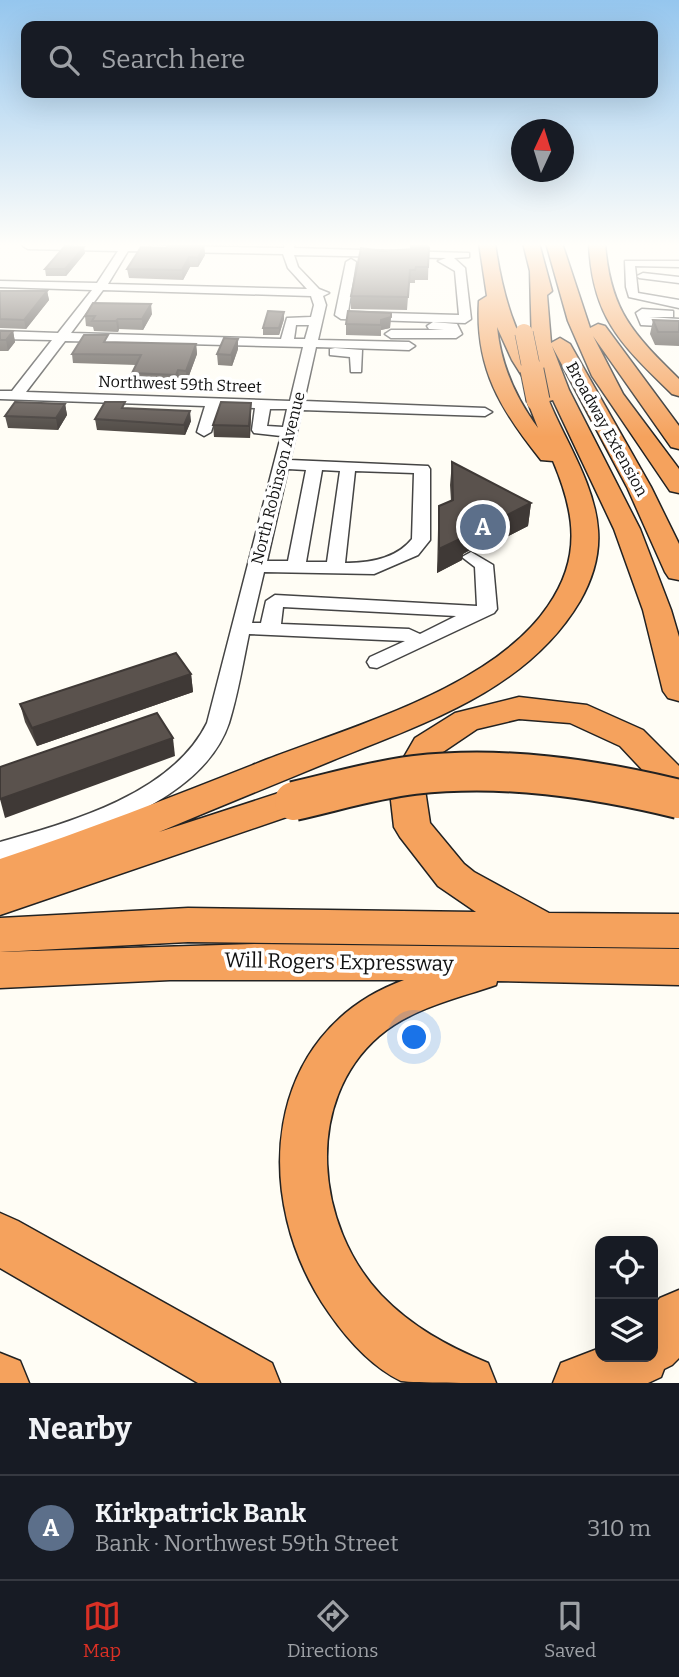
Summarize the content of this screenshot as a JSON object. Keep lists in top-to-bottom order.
{
  "streets": {
    "highway": ["Broadway Extension", "Will Rogers Expressway"],
    "street": ["Northwest 59th Street", "North Robinson Avenue"]
  },
  "crossings": [
    ["Northwest 59th Street", "North Robinson Avenue"]
  ],
  "north": "top",
  "page": {
    "search": "Search here",
    "pins": "A",
    "heading": "Nearby",
    "list": [
      {
        "mark": "A",
        "name": "Kirkpatrick Bank",
        "note": "Bank · Northwest 59th Street",
        "value": "310 m"
      }
    ],
    "nav": ["Map", "Directions", "Saved"]
  }
}
